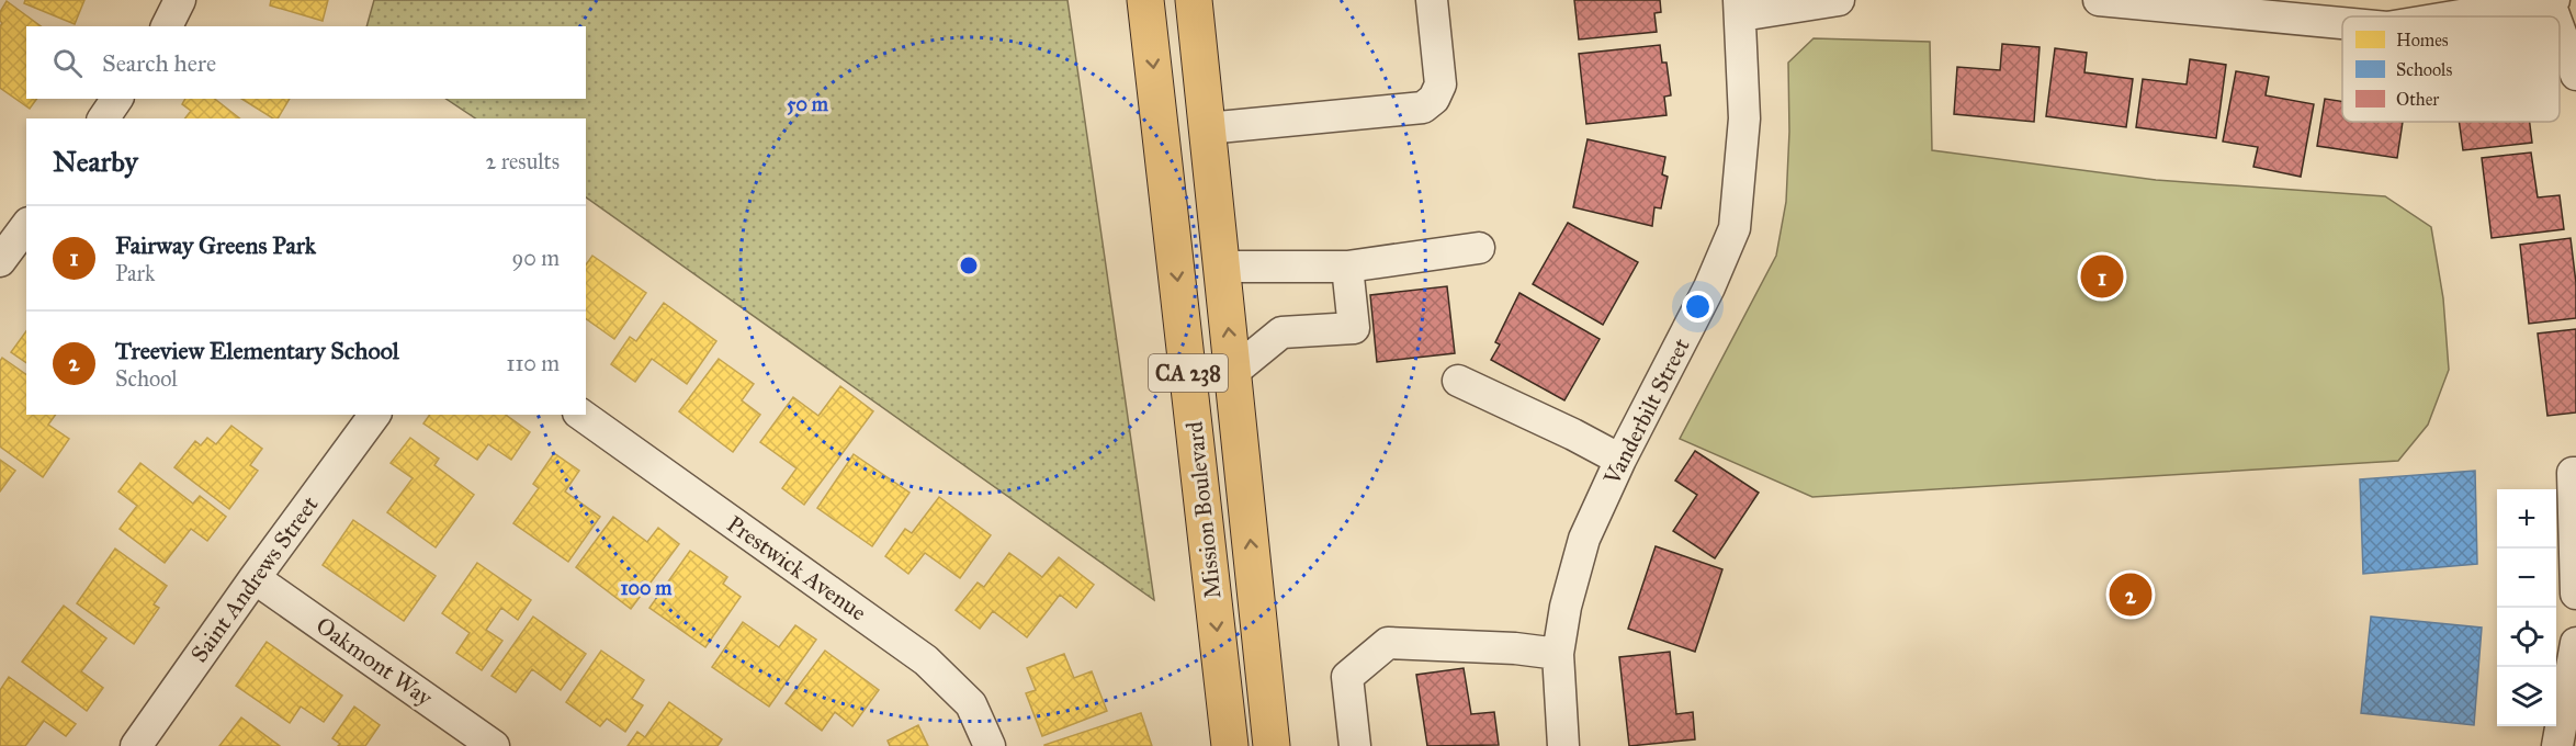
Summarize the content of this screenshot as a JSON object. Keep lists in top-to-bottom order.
{
  "streets": {
    "main road": ["CA 238", "Mission Boulevard"],
    "street": [
      "Vanderbilt Street",
      "Prestwick Avenue",
      "Saint Andrews Street",
      "Oakmont Way"
    ]
  },
  "crossings": [
    ["Saint Andrews Street", "Oakmont Way"]
  ],
  "legend": ["Homes", "Schools", "Other"],
  "page": {
    "search": "Search here",
    "heading": ["Nearby", "2 results"],
    "list": [
      {
        "mark": "1",
        "name": "Fairway Greens Park",
        "note": "Park",
        "value": "90 m"
      },
      {
        "mark": "2",
        "name": "Treeview Elementary School",
        "note": "School",
        "value": "110 m"
      }
    ],
    "pins": ["1", "2"],
    "map_buttons": ["+", "−"]
  },
  "rings": ["50 m", "100 m"]
}
